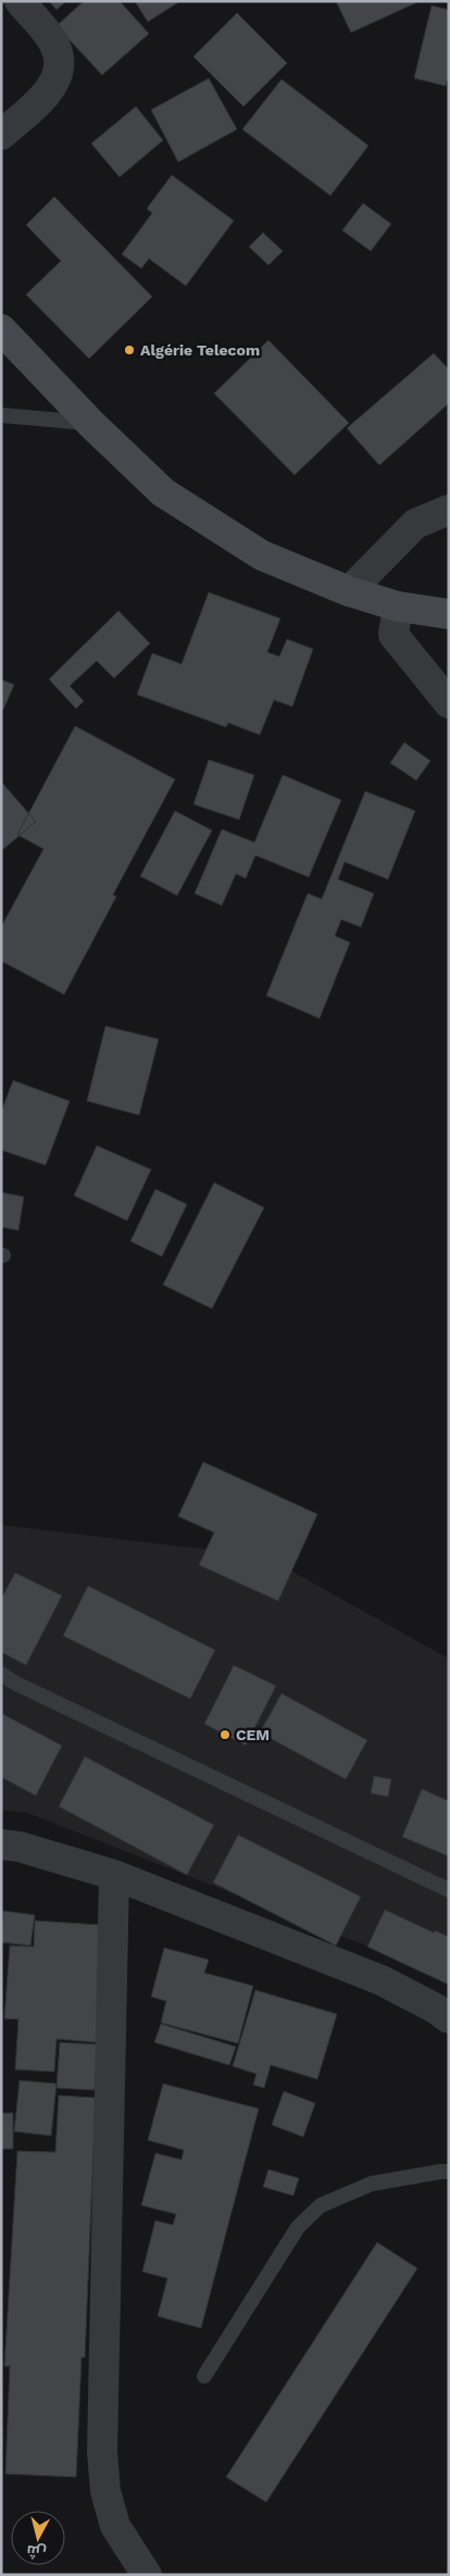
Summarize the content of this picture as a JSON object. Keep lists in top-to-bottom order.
{
  "places": ["Algérie Telecom", "CEM"],
  "north": "bottom"
}
